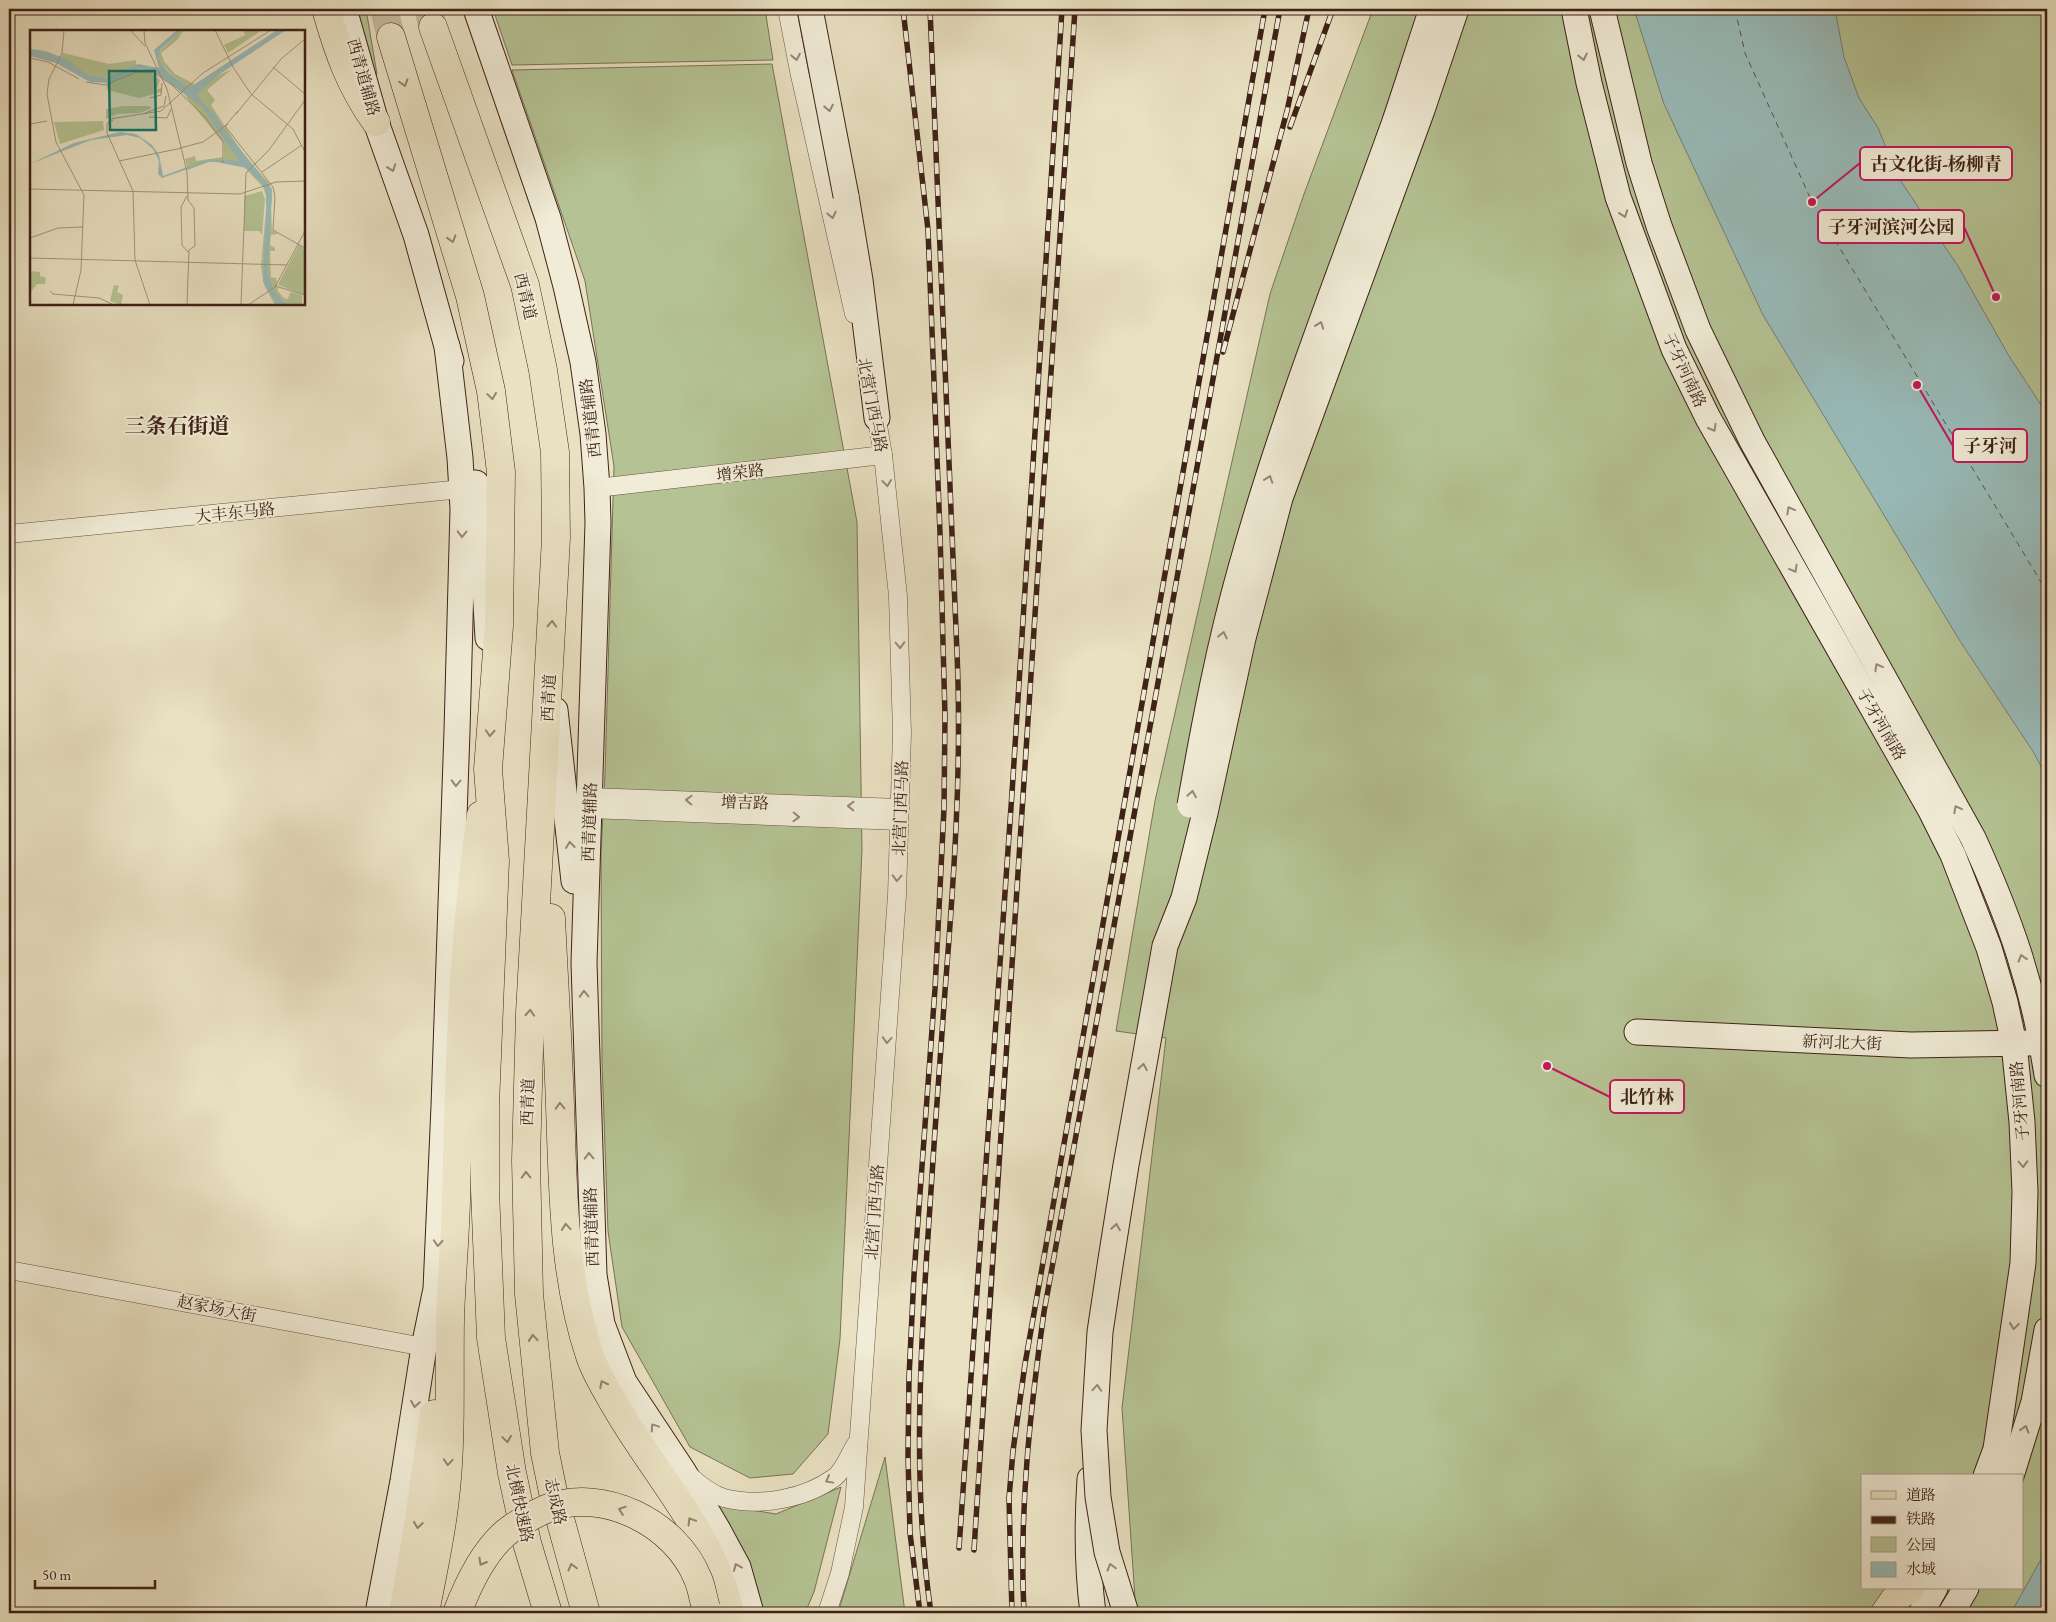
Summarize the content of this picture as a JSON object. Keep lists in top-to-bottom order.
{
  "streets": {
    "main road": ["西青道", "志成路", "北横快速路"],
    "street": [
      "西青道辅路",
      "子牙河南路",
      "北营门西马路",
      "增荣路",
      "大丰东马路",
      "增吉路",
      "新河北大街",
      "赵家场大街"
    ]
  },
  "crossings": [
    ["西青道辅路", "增荣路"],
    ["西青道辅路", "增吉路"],
    ["西青道", "志成路"],
    ["子牙河南路", "新河北大街"],
    ["北营门西马路", "增荣路"],
    ["北营门西马路", "增吉路"]
  ],
  "one_way": ["北营门西马路"],
  "districts": ["三条石街道"],
  "places": [
    "古文化街-杨柳青",
    "子牙河滨河公园",
    "子牙河",
    "北竹林"
  ],
  "legend": [
    "道路",
    "铁路",
    "公园",
    "水域"
  ],
  "scale_bar": "50 m"
}
